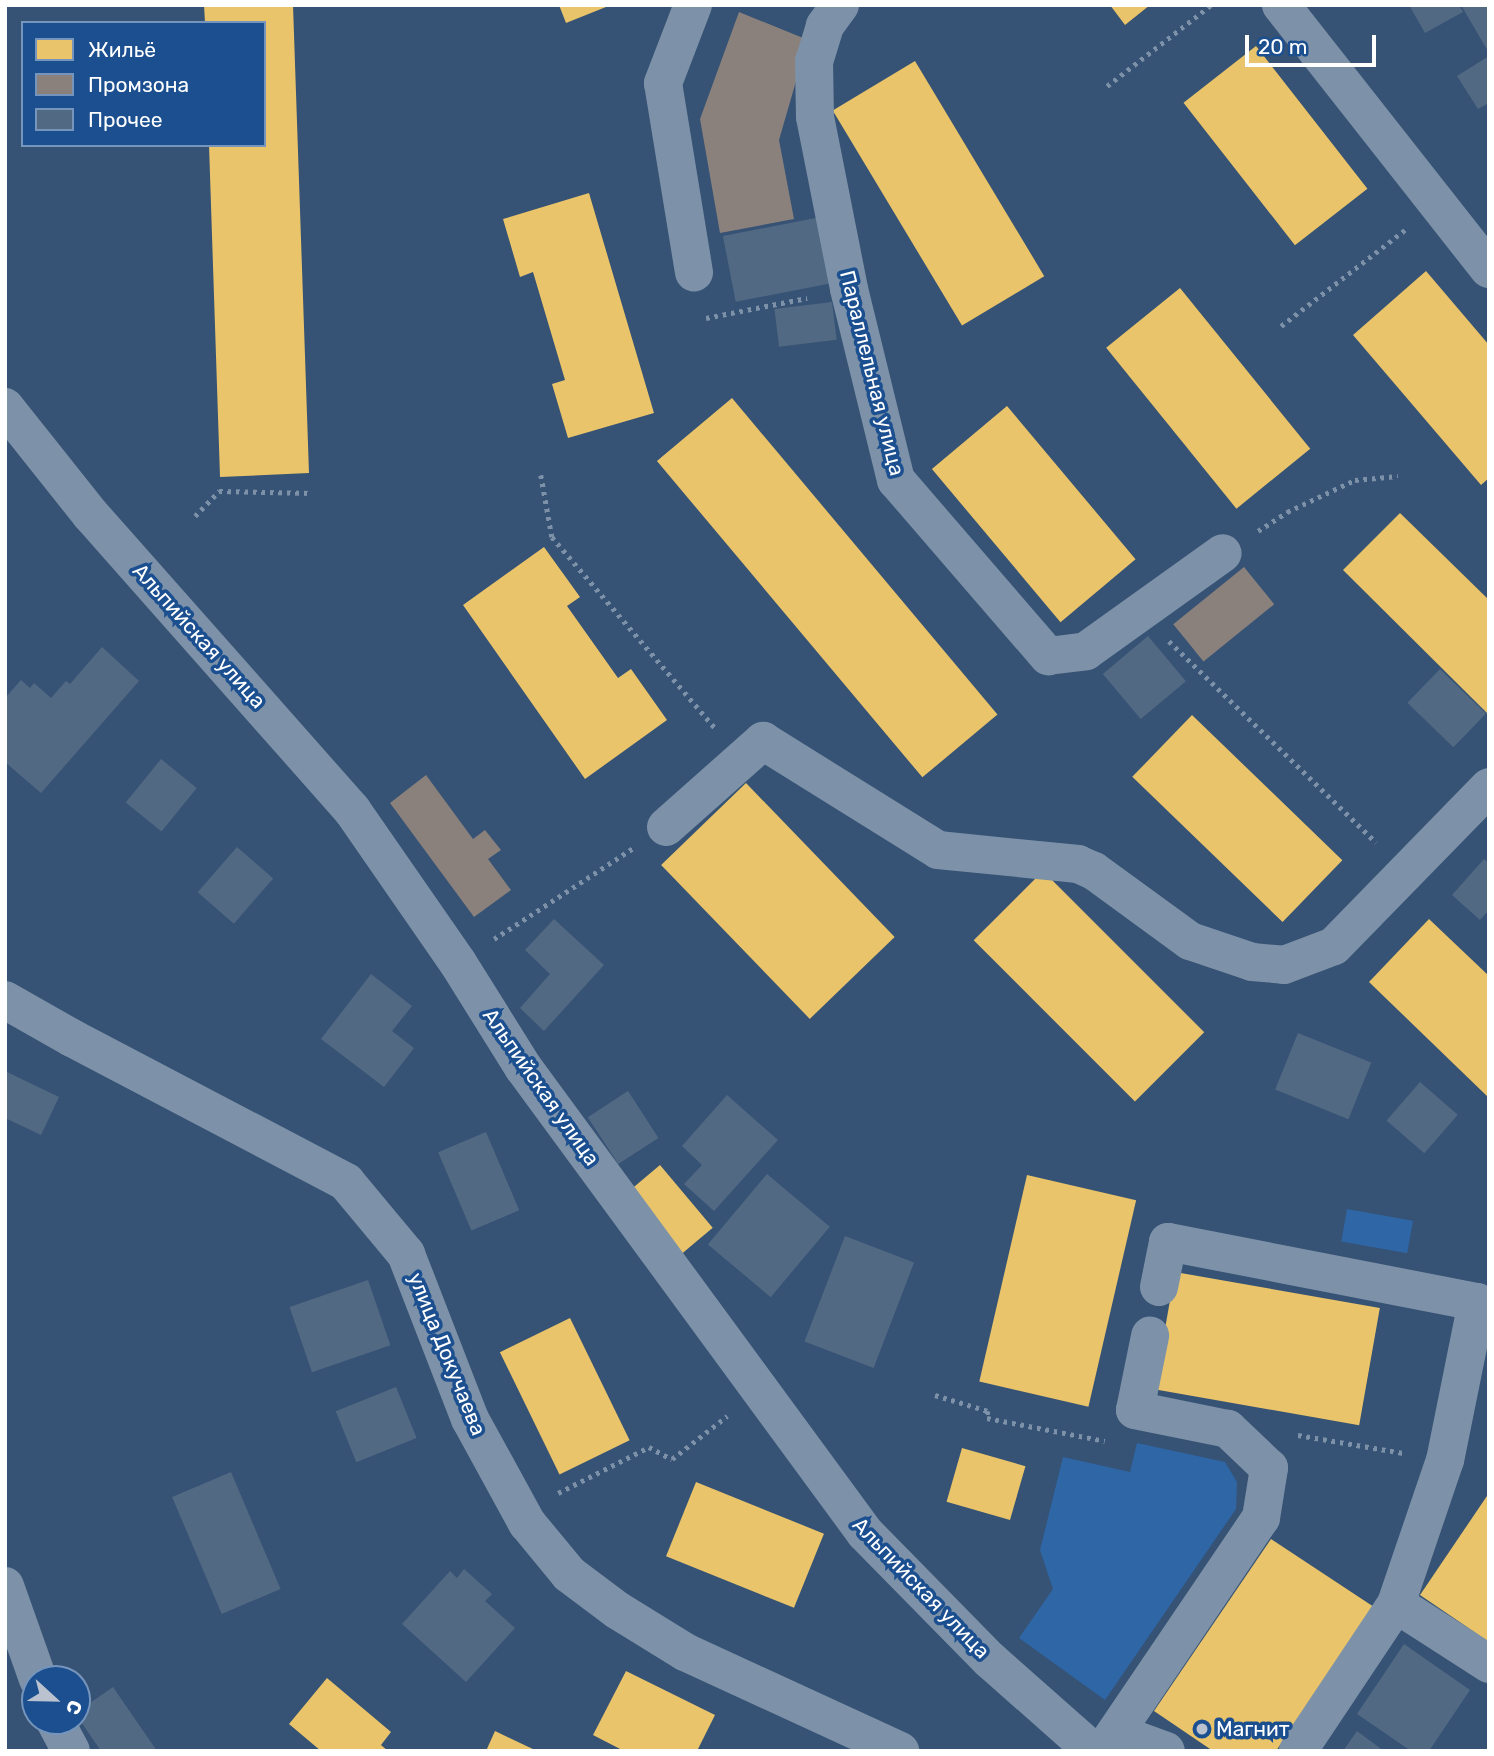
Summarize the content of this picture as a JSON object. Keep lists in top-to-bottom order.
{
  "streets": {
    "street": ["Параллельная улица", "Альпийская улица", "улица Докучаева"]
  },
  "places": ["Магнит"],
  "legend": ["Жильё", "Промзона", "Прочее"],
  "scale_bar": "20 m",
  "north": "right"
}
